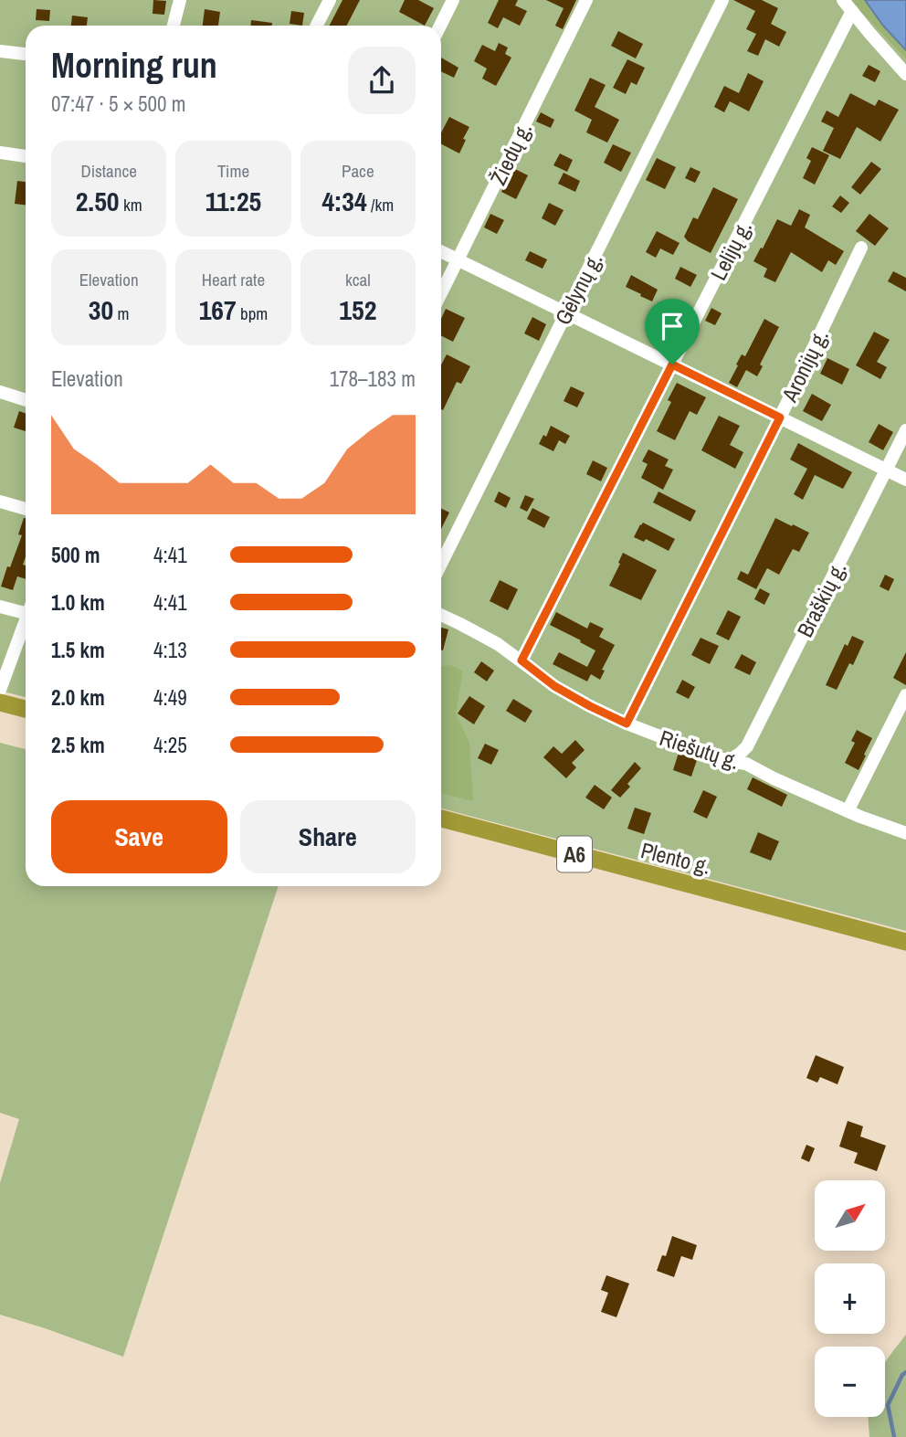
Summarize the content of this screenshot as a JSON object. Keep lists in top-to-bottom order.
{
  "streets": {
    "highway": ["A6", "Plento g."],
    "street": [
      "Žiedų g.",
      "Lelijų g.",
      "Gėlynų g.",
      "Aronijų g.",
      "Braškių g.",
      "Riešutų g."
    ]
  },
  "crossings": [
    ["Lelijų g.", "Riešutų g."],
    ["Aronijų g.", "Riešutų g."],
    ["Braškių g.", "Riešutų g."]
  ],
  "north": "top right",
  "page": {
    "heading": ["Morning run", "07:47 · 5 × 500 m"],
    "stats": [
      ["Distance", "2.50 km"],
      ["Time", "11:25"],
      ["Pace", "4:34 /km"],
      ["Elevation", "30 m"],
      ["Heart rate", "167 bpm"],
      ["kcal", "152"]
    ],
    "chart": ["Elevation", "178–183 m"],
    "list": [
      {
        "name": "500 m",
        "note": "4:41"
      },
      {
        "name": "1.0 km",
        "note": "4:41"
      },
      {
        "name": "1.5 km",
        "note": "4:13"
      },
      {
        "name": "2.0 km",
        "note": "4:49"
      },
      {
        "name": "2.5 km",
        "note": "4:25"
      }
    ],
    "buttons": ["Save", "Share"],
    "map_buttons": ["+", "−"]
  }
}
